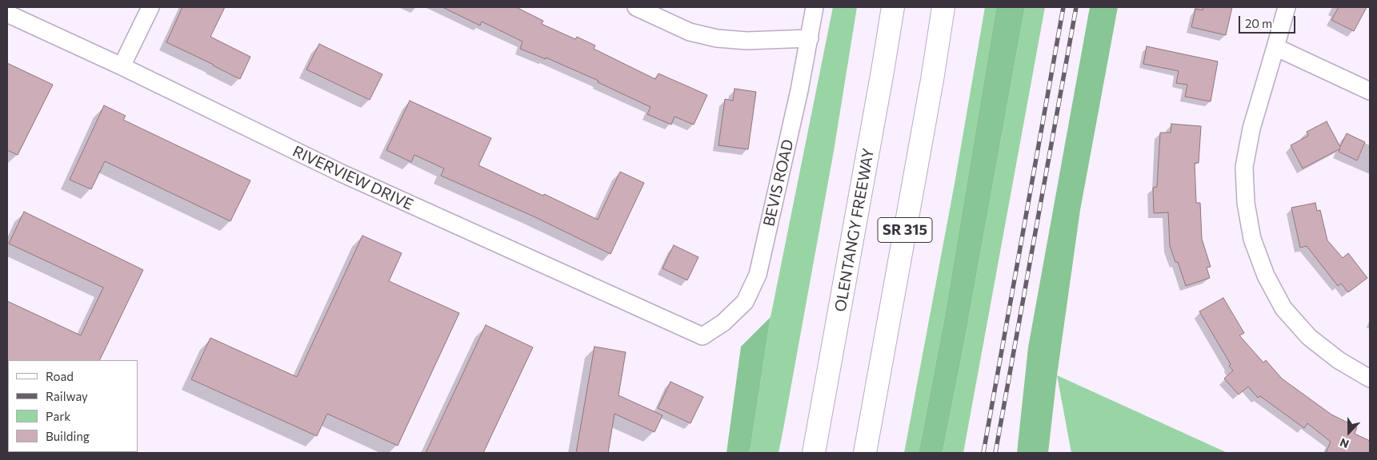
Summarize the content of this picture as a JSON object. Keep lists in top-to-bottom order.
{
  "streets": {
    "highway": ["OLENTANGY FREEWAY", "SR 315"],
    "street": ["RIVERVIEW DRIVE", "BEVIS ROAD"]
  },
  "crossings": [
    ["RIVERVIEW DRIVE", "BEVIS ROAD"]
  ],
  "legend": [
    "Road",
    "Railway",
    "Park",
    "Building"
  ],
  "scale_bar": "20 m",
  "north": "bottom"
}
